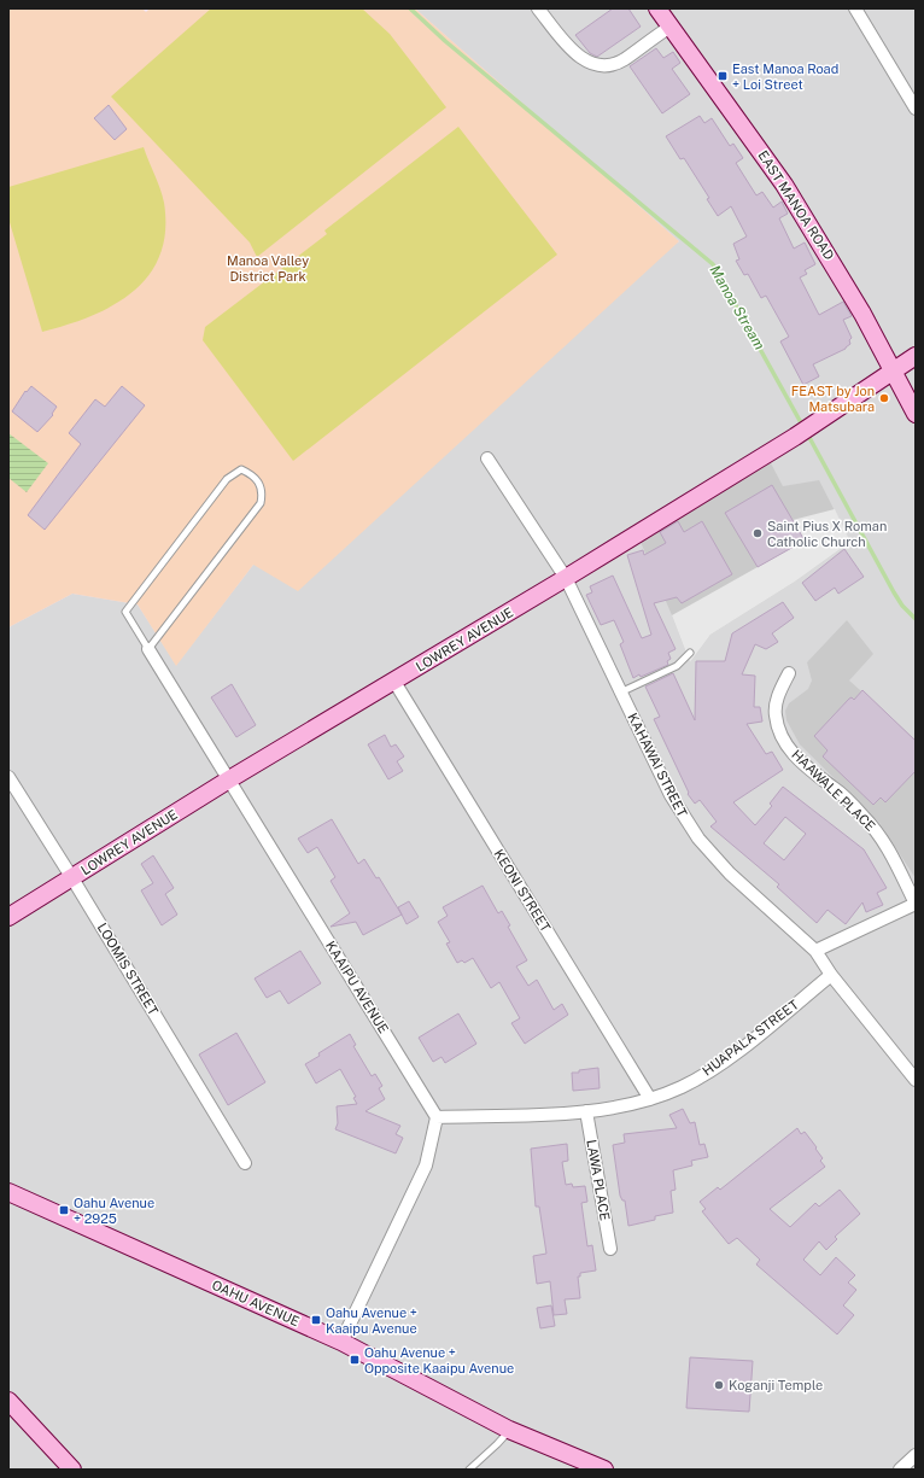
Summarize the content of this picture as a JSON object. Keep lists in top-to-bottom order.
{
  "streets": {
    "street": [
      "EAST MANOA ROAD",
      "LOWREY AVENUE",
      "KAHAWAI STREET",
      "HAAWALE PLACE",
      "KEONI STREET",
      "LOOMIS STREET",
      "KAAIPU AVENUE",
      "HUAPALA STREET",
      "LAWA PLACE",
      "OAHU AVENUE"
    ]
  },
  "crossings": [
    ["EAST MANOA ROAD", "LOWREY AVENUE"],
    ["LOWREY AVENUE", "KAHAWAI STREET"],
    ["LOWREY AVENUE", "KEONI STREET"],
    ["LOWREY AVENUE", "LOOMIS STREET"],
    ["LOWREY AVENUE", "KAAIPU AVENUE"],
    ["KAHAWAI STREET", "HUAPALA STREET"],
    ["KEONI STREET", "HUAPALA STREET"],
    ["KAAIPU AVENUE", "HUAPALA STREET"],
    ["HUAPALA STREET", "LAWA PLACE"]
  ],
  "water": ["Manoa Stream"],
  "parks": ["Manoa Valley District Park"],
  "places": {
    "transit": [
      "East Manoa Road + Loi Street",
      "Oahu Avenue + 2925",
      "Oahu Avenue + Kaaipu Avenue",
      "Oahu Avenue + Opposite Kaaipu Avenue"
    ],
    "other": ["FEAST by Jon Matsubara", "Saint Pius X Roman Catholic Church", "Koganji Temple"]
  }
}
